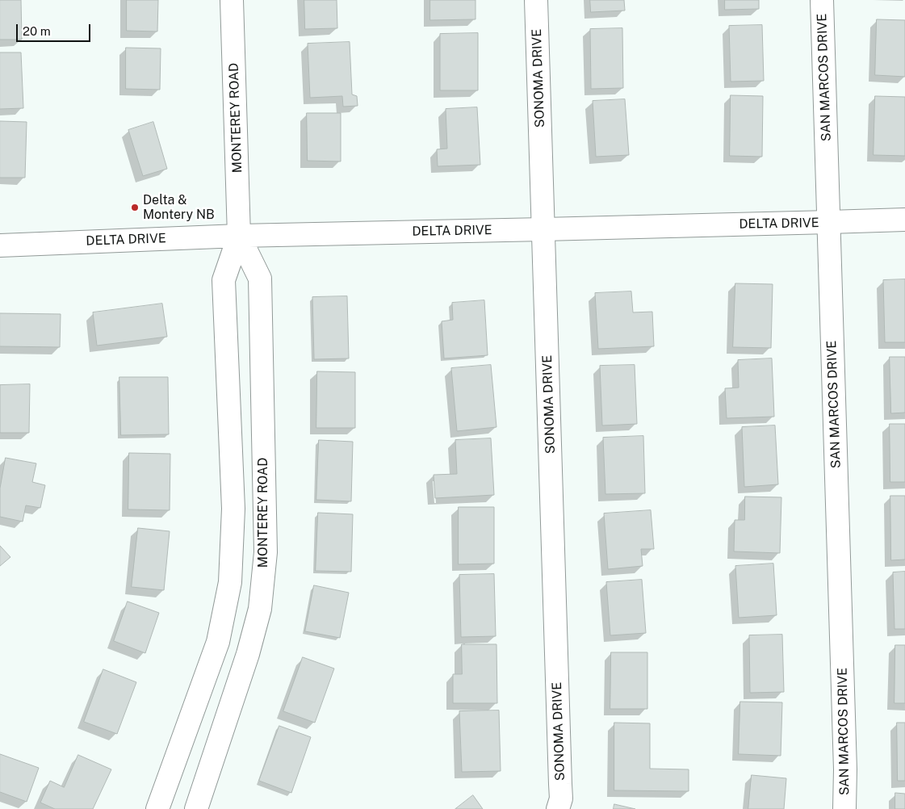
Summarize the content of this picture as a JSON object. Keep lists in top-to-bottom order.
{
  "streets": {
    "street": [
      "SAN MARCOS DRIVE",
      "SONOMA DRIVE",
      "MONTEREY ROAD",
      "DELTA DRIVE"
    ]
  },
  "crossings": [
    ["SAN MARCOS DRIVE", "DELTA DRIVE"],
    ["SONOMA DRIVE", "DELTA DRIVE"],
    ["MONTEREY ROAD", "DELTA DRIVE"]
  ],
  "places": ["Delta & Montery NB"],
  "scale_bar": "20 m"
}
